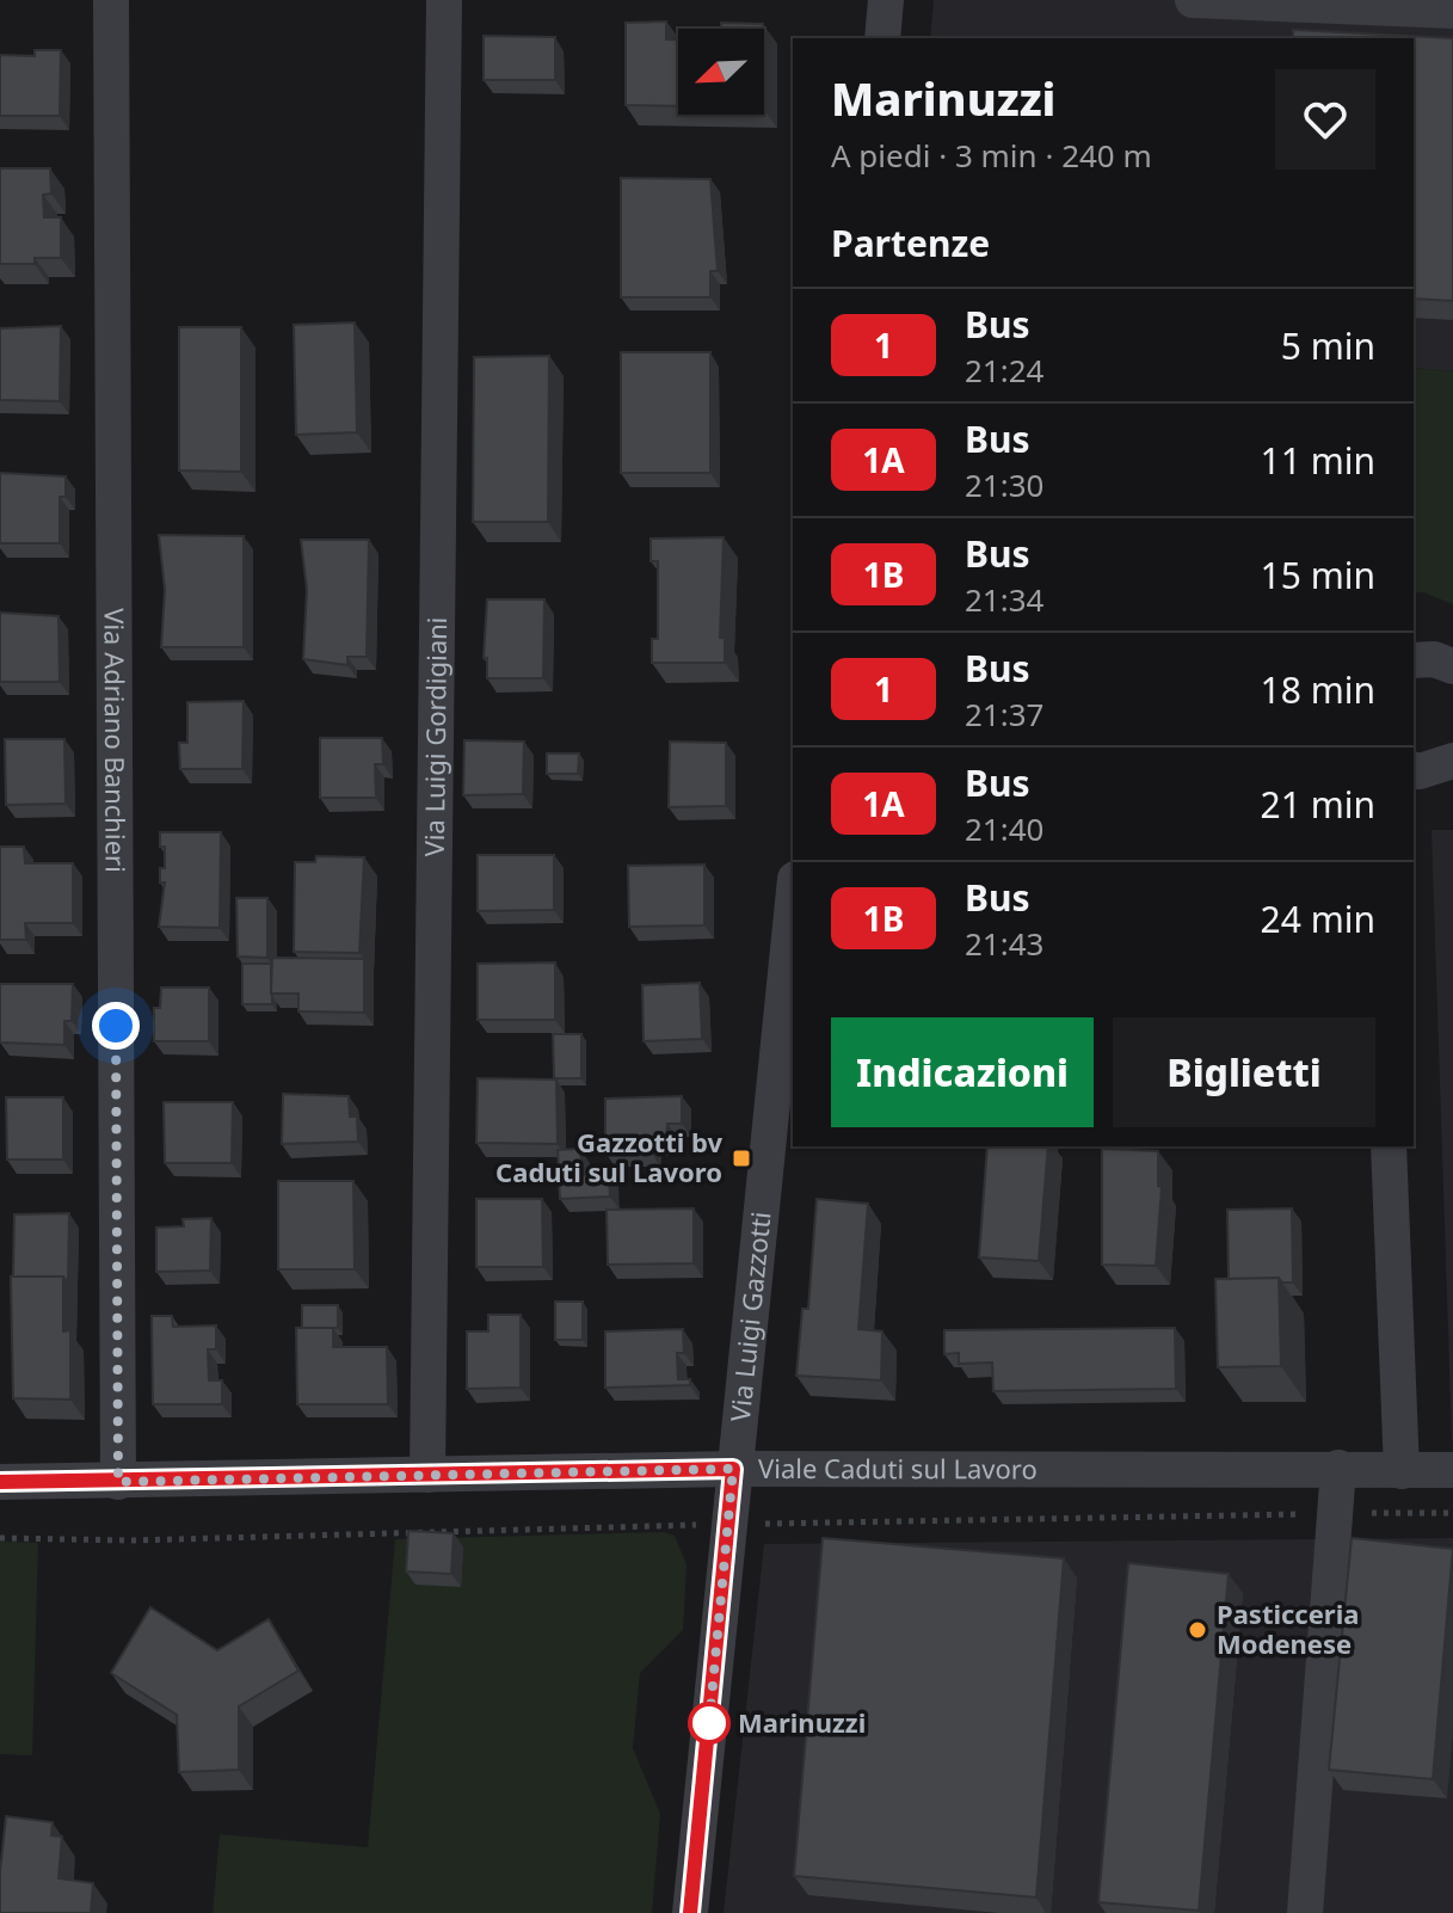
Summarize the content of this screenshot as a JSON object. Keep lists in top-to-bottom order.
{
  "streets": {
    "street": [
      "Via Luigi Gordigiani",
      "Via Adriano Banchieri",
      "Via Luigi Gazzotti",
      "Viale Caduti sul Lavoro"
    ]
  },
  "crossings": [
    ["Via Luigi Gordigiani", "Viale Caduti sul Lavoro"],
    ["Via Adriano Banchieri", "Viale Caduti sul Lavoro"],
    ["Via Luigi Gazzotti", "Viale Caduti sul Lavoro"]
  ],
  "places": {
    "transit": ["Gazzotti bv Caduti sul Lavoro"],
    "other": ["Pasticceria Modenese", "Marinuzzi"]
  },
  "lines": ["bus line 1"],
  "north": "bottom left",
  "page": {
    "heading": [
      ["Marinuzzi", "A piedi · 3 min · 240 m"],
      "Partenze"
    ],
    "list": [
      {
        "mark": "1",
        "name": "Bus",
        "note": "21:24",
        "value": "5 min"
      },
      {
        "mark": "1A",
        "name": "Bus",
        "note": "21:30",
        "value": "11 min"
      },
      {
        "mark": "1B",
        "name": "Bus",
        "note": "21:34",
        "value": "15 min"
      },
      {
        "mark": "1",
        "name": "Bus",
        "note": "21:37",
        "value": "18 min"
      },
      {
        "mark": "1A",
        "name": "Bus",
        "note": "21:40",
        "value": "21 min"
      },
      {
        "mark": "1B",
        "name": "Bus",
        "note": "21:43",
        "value": "24 min"
      }
    ],
    "buttons": ["Indicazioni", "Biglietti"]
  }
}
